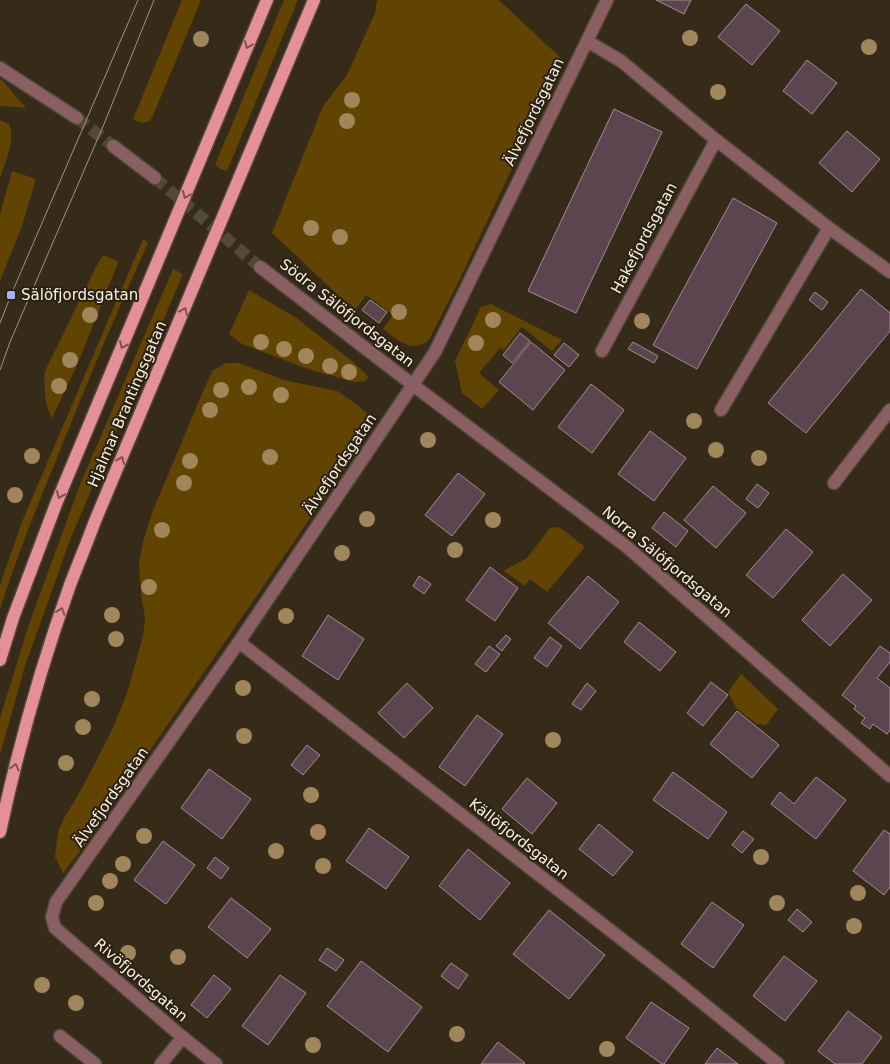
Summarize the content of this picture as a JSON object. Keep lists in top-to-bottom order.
{
  "streets": {
    "main road": ["Hjalmar Brantingsgatan"],
    "street": [
      "Älvefjordsgatan",
      "Hakefjordsgatan",
      "Södra Sälöfjordsgatan",
      "Norra Sälöfjordsgatan",
      "Källöfjordsgatan",
      "Rivöfjordsgatan"
    ]
  },
  "crossings": [
    ["Älvefjordsgatan", "Södra Sälöfjordsgatan"],
    ["Älvefjordsgatan", "Norra Sälöfjordsgatan"],
    ["Älvefjordsgatan", "Källöfjordsgatan"],
    ["Älvefjordsgatan", "Rivöfjordsgatan"],
    ["Södra Sälöfjordsgatan", "Norra Sälöfjordsgatan"]
  ],
  "places": {
    "transit": ["Sälöfjordsgatan"]
  }
}
